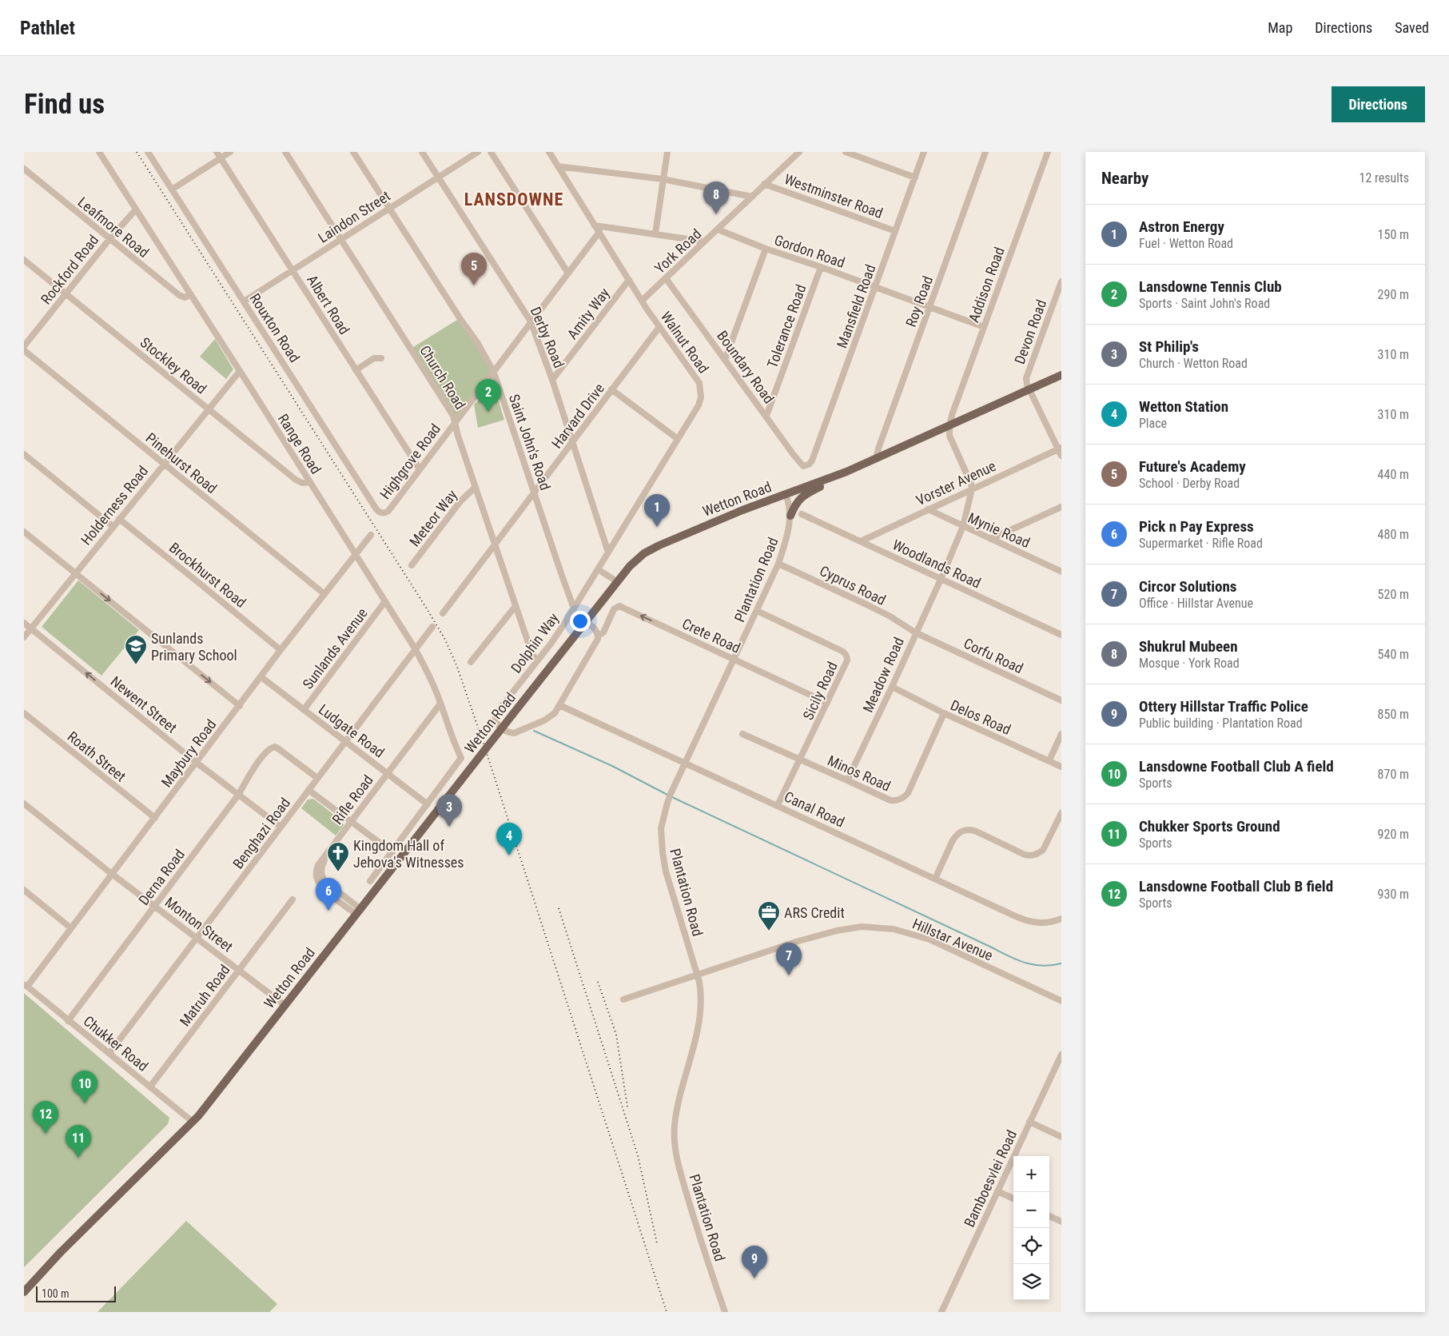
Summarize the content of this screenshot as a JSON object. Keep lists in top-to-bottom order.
{
  "streets": {
    "main road": ["Wetton Road"],
    "street": [
      "Westminster Road",
      "Laindon Street",
      "Leafmore Road",
      "York Road",
      "Gordon Road",
      "Rockford Road",
      "Addison Road",
      "Roy Road",
      "Albert Road",
      "Mansfield Road",
      "Amity Way",
      "Tolerance Road",
      "Rouxton Road",
      "Devon Road",
      "Derby Road",
      "Walnut Road",
      "Stockley Road",
      "Boundary Road",
      "Church Road",
      "Harvard Drive",
      "Saint John's Road",
      "Range Road",
      "Highgrove Road",
      "Pinehurst Road",
      "Vorster Avenue",
      "Holderness Road",
      "Meteor Way",
      "Mynie Road",
      "Woodlands Road",
      "Brockhurst Road",
      "Plantation Road",
      "Cyprus Road",
      "Crete Road",
      "Dolphin Way",
      "Sunlands Avenue",
      "Corfu Road",
      "Meadow Road",
      "Sicily Road",
      "Newent Street",
      "Delos Road",
      "Ludgate Road",
      "Maybury Road",
      "Roath Street",
      "Minos Road",
      "Rifle Road",
      "Canal Road",
      "Benghazi Road",
      "Derna Road",
      "Monton Street",
      "Hillstar Avenue",
      "Matruh Road",
      "Chukker Road",
      "Bamboesvlei Road"
    ]
  },
  "crossings": [
    ["Westminster Road", "York Road"],
    ["Westminster Road", "Mansfield Road"],
    ["Laindon Street", "Albert Road"],
    ["Laindon Street", "Rouxton Road"],
    ["Laindon Street", "Derby Road"],
    ["Laindon Street", "Church Road"],
    ["Laindon Street", "Saint John's Road"],
    ["Leafmore Road", "Rockford Road"],
    ["Leafmore Road", "Range Road"],
    ["York Road", "Gordon Road"],
    ["York Road", "Walnut Road"],
    ["York Road", "Boundary Road"],
    ["Gordon Road", "Addison Road"],
    ["Gordon Road", "Roy Road"],
    ["Gordon Road", "Mansfield Road"],
    ["Gordon Road", "Tolerance Road"],
    ["Rockford Road", "Stockley Road"],
    ["Rockford Road", "Range Road"],
    ["Addison Road", "Wetton Road"],
    ["Roy Road", "Wetton Road"],
    ["Albert Road", "Highgrove Road"],
    ["Mansfield Road", "Boundary Road"],
    ["Amity Way", "Derby Road"],
    ["Amity Way", "Walnut Road"],
    ["Tolerance Road", "Boundary Road"],
    ["Rouxton Road", "Highgrove Road"],
    ["Devon Road", "Wetton Road"],
    ["Derby Road", "Walnut Road"],
    ["Derby Road", "Harvard Drive"],
    ["Derby Road", "Highgrove Road"],
    ["Walnut Road", "Harvard Drive"],
    ["Walnut Road", "Highgrove Road"],
    ["Walnut Road", "Dolphin Way"],
    ["Stockley Road", "Range Road"],
    ["Stockley Road", "Holderness Road"],
    ["Church Road", "Harvard Drive"],
    ["Church Road", "Highgrove Road"],
    ["Church Road", "Meteor Way"],
    ["Church Road", "Dolphin Way"],
    ["Harvard Drive", "Saint John's Road"],
    ["Saint John's Road", "Highgrove Road"],
    ["Saint John's Road", "Dolphin Way"],
    ["Range Road", "Holderness Road"],
    ["Range Road", "Sunlands Avenue"],
    ["Range Road", "Ludgate Road"],
    ["Range Road", "Maybury Road"],
    ["Range Road", "Rifle Road"],
    ["Range Road", "Benghazi Road"],
    ["Pinehurst Road", "Holderness Road"],
    ["Pinehurst Road", "Maybury Road"],
    ["Vorster Avenue", "Mynie Road"],
    ["Vorster Avenue", "Woodlands Road"],
    ["Vorster Avenue", "Meadow Road"],
    ["Wetton Road", "Plantation Road"],
    ["Wetton Road", "Rifle Road"],
    ["Wetton Road", "Monton Street"],
    ["Wetton Road", "Chukker Road"],
    ["Holderness Road", "Brockhurst Road"],
    ["Holderness Road", "Newent Street"],
    ["Mynie Road", "Meadow Road"],
    ["Woodlands Road", "Meadow Road"],
    ["Brockhurst Road", "Maybury Road"],
    ["Plantation Road", "Cyprus Road"],
    ["Plantation Road", "Crete Road"],
    ["Plantation Road", "Sicily Road"],
    ["Plantation Road", "Canal Road"],
    ["Plantation Road", "Hillstar Avenue"],
    ["Cyprus Road", "Corfu Road"],
    ["Cyprus Road", "Meadow Road"],
    ["Crete Road", "Dolphin Way"],
    ["Crete Road", "Sicily Road"],
    ["Dolphin Way", "Canal Road"],
    ["Sunlands Avenue", "Ludgate Road"],
    ["Corfu Road", "Meadow Road"],
    ["Meadow Road", "Delos Road"],
    ["Meadow Road", "Minos Road"],
    ["Sicily Road", "Minos Road"],
    ["Sicily Road", "Canal Road"],
    ["Newent Street", "Maybury Road"],
    ["Newent Street", "Benghazi Road"],
    ["Newent Street", "Derna Road"],
    ["Delos Road", "Minos Road"],
    ["Ludgate Road", "Maybury Road"],
    ["Ludgate Road", "Rifle Road"],
    ["Ludgate Road", "Benghazi Road"],
    ["Maybury Road", "Roath Street"],
    ["Maybury Road", "Monton Street"],
    ["Maybury Road", "Chukker Road"],
    ["Benghazi Road", "Derna Road"],
    ["Benghazi Road", "Monton Street"],
    ["Benghazi Road", "Chukker Road"],
    ["Derna Road", "Monton Street"],
    ["Derna Road", "Chukker Road"],
    ["Monton Street", "Matruh Road"],
    ["Matruh Road", "Chukker Road"]
  ],
  "one_way": ["Crete Road", "Newent Street"],
  "districts": ["LANSDOWNE"],
  "places": {
    "school or university": ["Sunlands Primary School"],
    "church": ["Kingdom Hall of Jehova's Witnesses"],
    "office": ["ARS Credit"]
  },
  "scale_bar": "100 m",
  "page": {
    "header": "Pathlet",
    "nav": ["Map", "Directions", "Saved"],
    "buttons": "Directions",
    "title": "Find us",
    "heading": ["Nearby", "12 results"],
    "pins": [
      "8",
      "5",
      "2",
      "1",
      "3",
      "4",
      "6",
      "7",
      "10",
      "12",
      "11",
      "9"
    ],
    "list": [
      {
        "mark": "1",
        "name": "Astron Energy",
        "note": "Fuel · Wetton Road",
        "value": "150 m"
      },
      {
        "mark": "2",
        "name": "Lansdowne Tennis Club",
        "note": "Sports · Saint John's Road",
        "value": "290 m"
      },
      {
        "mark": "3",
        "name": "St Philip's",
        "note": "Church · Wetton Road",
        "value": "310 m"
      },
      {
        "mark": "4",
        "name": "Wetton Station",
        "note": "Place",
        "value": "310 m"
      },
      {
        "mark": "5",
        "name": "Future's Academy",
        "note": "School · Derby Road",
        "value": "440 m"
      },
      {
        "mark": "6",
        "name": "Pick n Pay Express",
        "note": "Supermarket · Rifle Road",
        "value": "480 m"
      },
      {
        "mark": "7",
        "name": "Circor Solutions",
        "note": "Office · Hillstar Avenue",
        "value": "520 m"
      },
      {
        "mark": "8",
        "name": "Shukrul Mubeen",
        "note": "Mosque · York Road",
        "value": "540 m"
      },
      {
        "mark": "9",
        "name": "Ottery Hillstar Traffic Police",
        "note": "Public building · Plantation Road",
        "value": "850 m"
      },
      {
        "mark": "10",
        "name": "Lansdowne Football Club A field",
        "note": "Sports",
        "value": "870 m"
      },
      {
        "mark": "11",
        "name": "Chukker Sports Ground",
        "note": "Sports",
        "value": "920 m"
      },
      {
        "mark": "12",
        "name": "Lansdowne Football Club B field",
        "note": "Sports",
        "value": "930 m"
      }
    ],
    "map_buttons": ["+", "−"],
    "scale": "100 m"
  }
}
